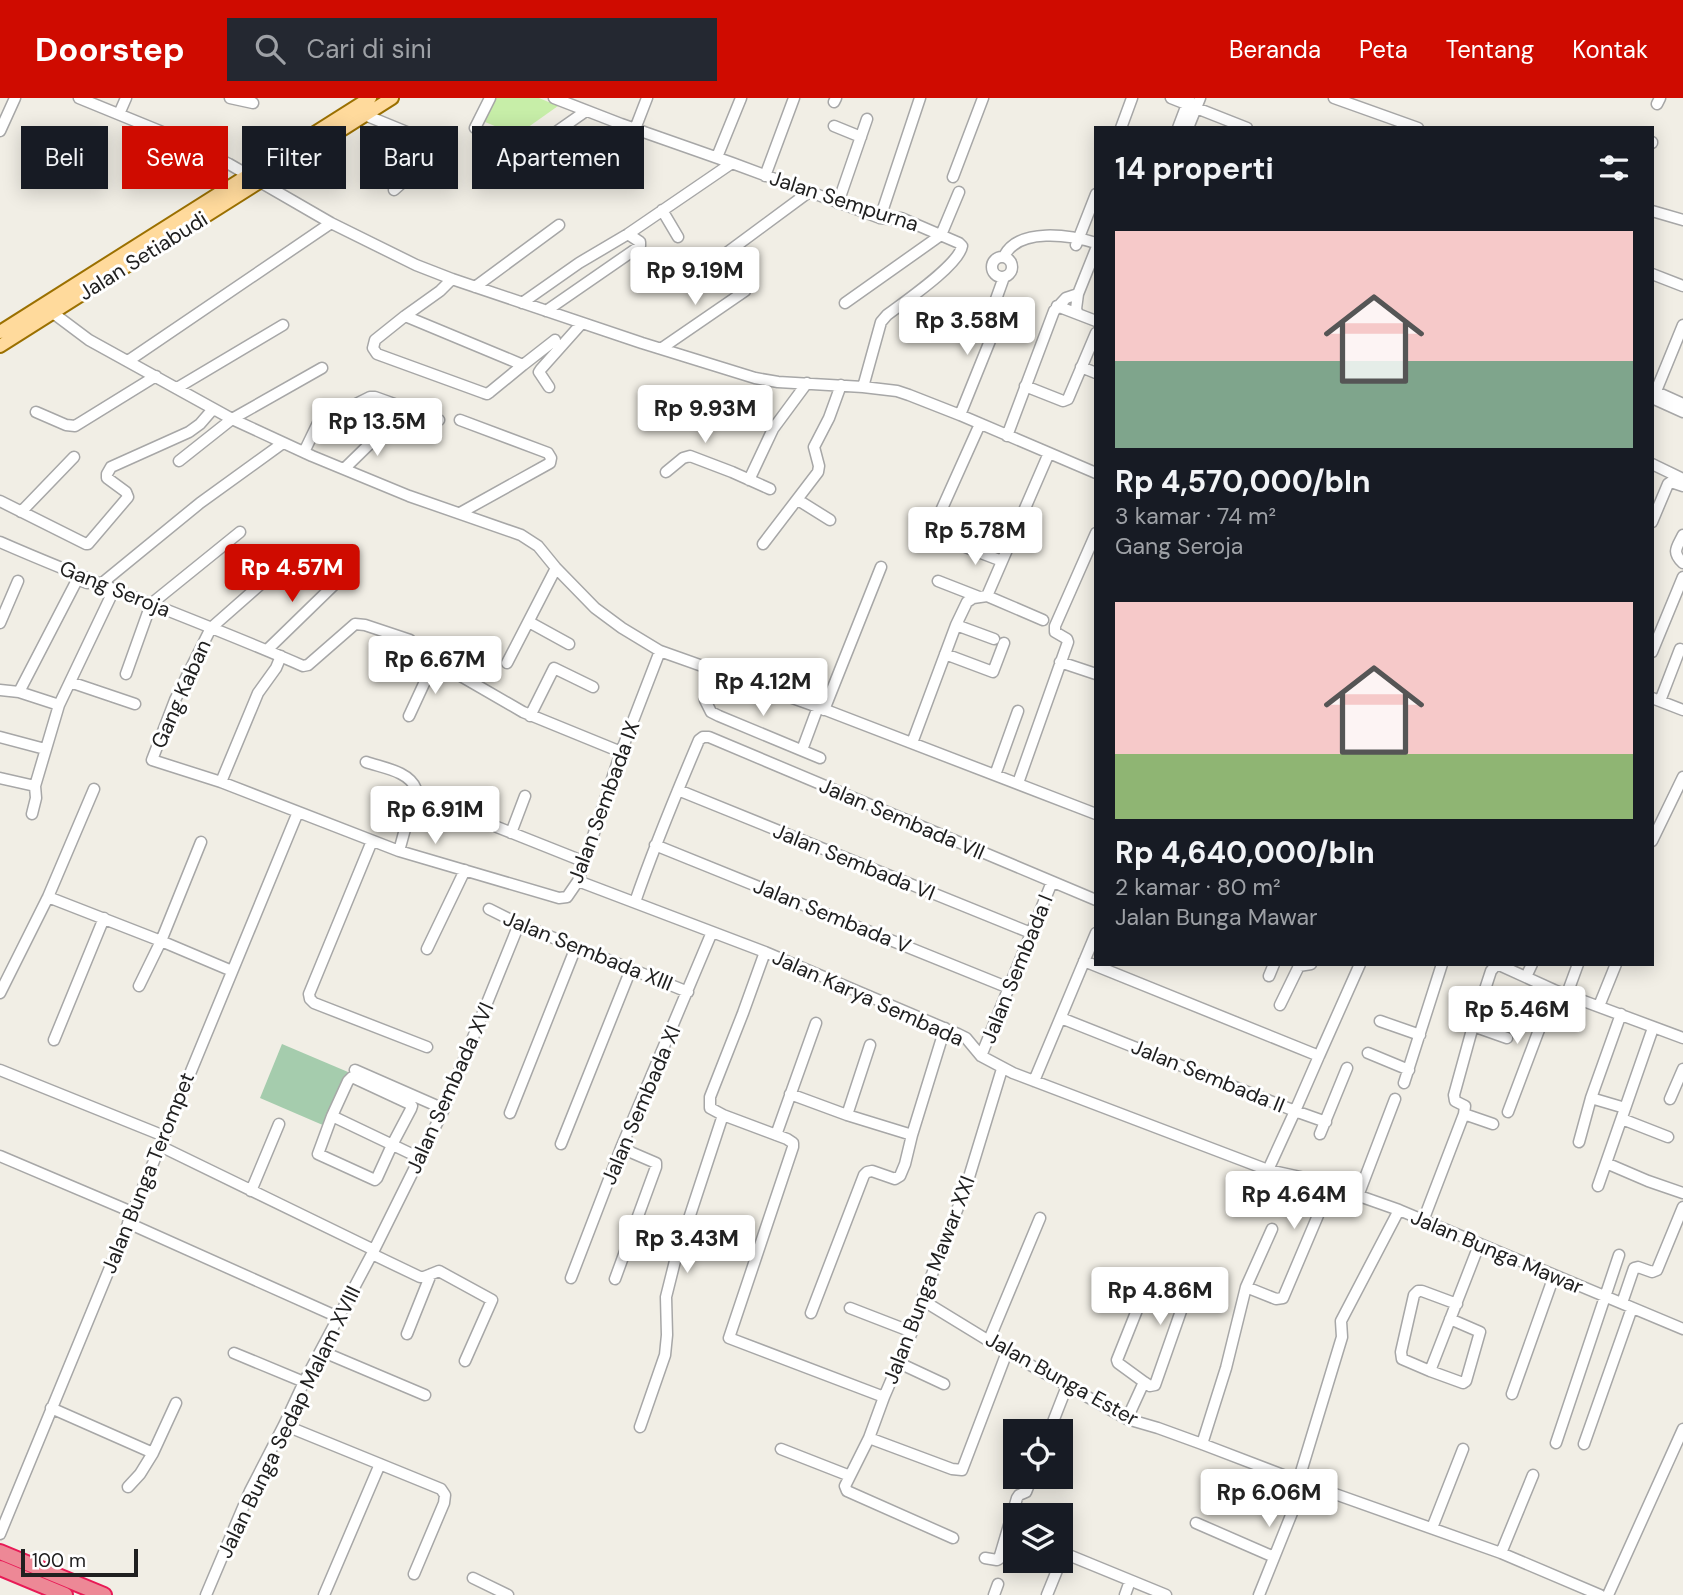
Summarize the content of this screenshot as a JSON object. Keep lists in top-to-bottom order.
{
  "streets": {
    "main road": ["Jalan Setiabudi"],
    "street": [
      "Jalan Sempurna",
      "Gang Seroja",
      "Gang Kaban",
      "Jalan Sembada IX",
      "Jalan Sembada VII",
      "Jalan Sembada VI",
      "Jalan Sembada V",
      "Jalan Sembada XIII",
      "Jalan Sembada I",
      "Jalan Karya Sembada",
      "Jalan Sembada II",
      "Jalan Sembada XVI",
      "Jalan Sembada XI",
      "Jalan Bunga Terompet",
      "Jalan Bunga Mawar",
      "Jalan Bunga Mawar XXI",
      "Jalan Bunga Ester",
      "Jalan Bunga Sedap Malam XVIII"
    ]
  },
  "crossings": [
    ["Gang Seroja", "Gang Kaban"],
    ["Gang Kaban", "Jalan Sembada IX"],
    ["Jalan Sembada IX", "Jalan Karya Sembada"],
    ["Jalan Sembada IX", "Jalan Bunga Terompet"],
    ["Jalan Sembada VII", "Jalan Sembada VI"],
    ["Jalan Sembada VII", "Jalan Sembada I"],
    ["Jalan Sembada VI", "Jalan Sembada I"],
    ["Jalan Sembada V", "Jalan Sembada I"],
    ["Jalan Sembada XIII", "Jalan Sembada XVI"],
    ["Jalan Sembada XIII", "Jalan Sembada XI"],
    ["Jalan Sembada I", "Jalan Karya Sembada"],
    ["Jalan Karya Sembada", "Jalan Sembada II"],
    ["Jalan Karya Sembada", "Jalan Sembada XI"],
    ["Jalan Karya Sembada", "Jalan Bunga Mawar"],
    ["Jalan Karya Sembada", "Jalan Bunga Mawar XXI"],
    ["Jalan Sembada II", "Jalan Bunga Mawar"],
    ["Jalan Sembada XVI", "Jalan Bunga Sedap Malam XVIII"],
    ["Jalan Bunga Mawar XXI", "Jalan Bunga Ester"]
  ],
  "scale_bar": "100 m",
  "page": {
    "header": "Doorstep",
    "search": "Cari di sini",
    "nav": [
      "Beranda",
      "Peta",
      "Tentang",
      "Kontak"
    ],
    "chip": [
      "Beli",
      "Sewa",
      "Filter",
      "Baru",
      "Apartemen"
    ],
    "heading": "14 properti",
    "list": [
      {
        "name": "Rp 4,570,000/bln",
        "note": "3 kamar · 74 m² · Gang Seroja"
      },
      {
        "name": "Rp 4,640,000/bln",
        "note": "2 kamar · 80 m² · Jalan Bunga Mawar"
      }
    ],
    "price": [
      "Rp 9.19M",
      "Rp 3.58M",
      "Rp 9.93M",
      "Rp 13.5M",
      "Rp 5.78M",
      "Rp 4.57M",
      "Rp 6.67M",
      "Rp 4.12M",
      "Rp 6.91M",
      "Rp 5.46M",
      "Rp 4.64M",
      "Rp 3.43M",
      "Rp 4.86M",
      "Rp 6.06M"
    ],
    "scale": "100 m"
  }
}
